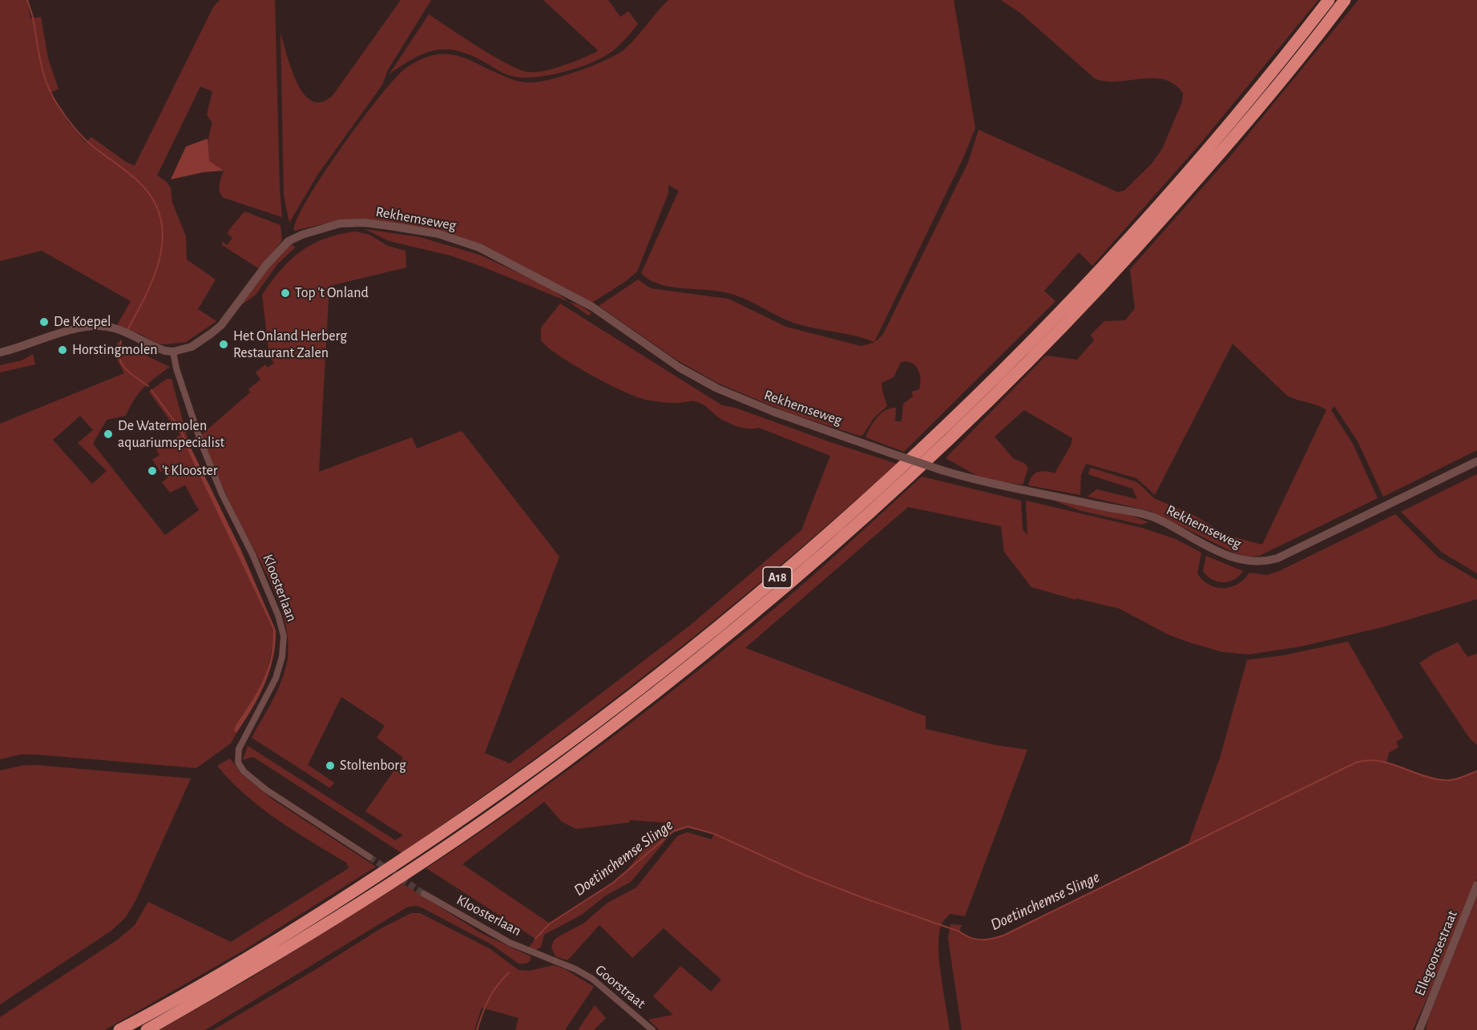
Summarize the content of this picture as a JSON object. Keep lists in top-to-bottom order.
{
  "streets": {
    "highway": ["A18"],
    "street": [
      "Rekhemseweg",
      "Kloosterlaan",
      "Ellegoorsestraat",
      "Goorstraat"
    ]
  },
  "crossings": [
    ["Rekhemseweg", "Kloosterlaan"],
    ["Kloosterlaan", "Goorstraat"]
  ],
  "water": ["Doetinchemse Slinge"],
  "places": [
    "Top 't Onland",
    "De Koepel",
    "Het Onland Herberg Restaurant Zalen",
    "Horstingmolen",
    "De Watermolen aquariumspecialist",
    "'t Klooster",
    "Stoltenborg"
  ]
}
